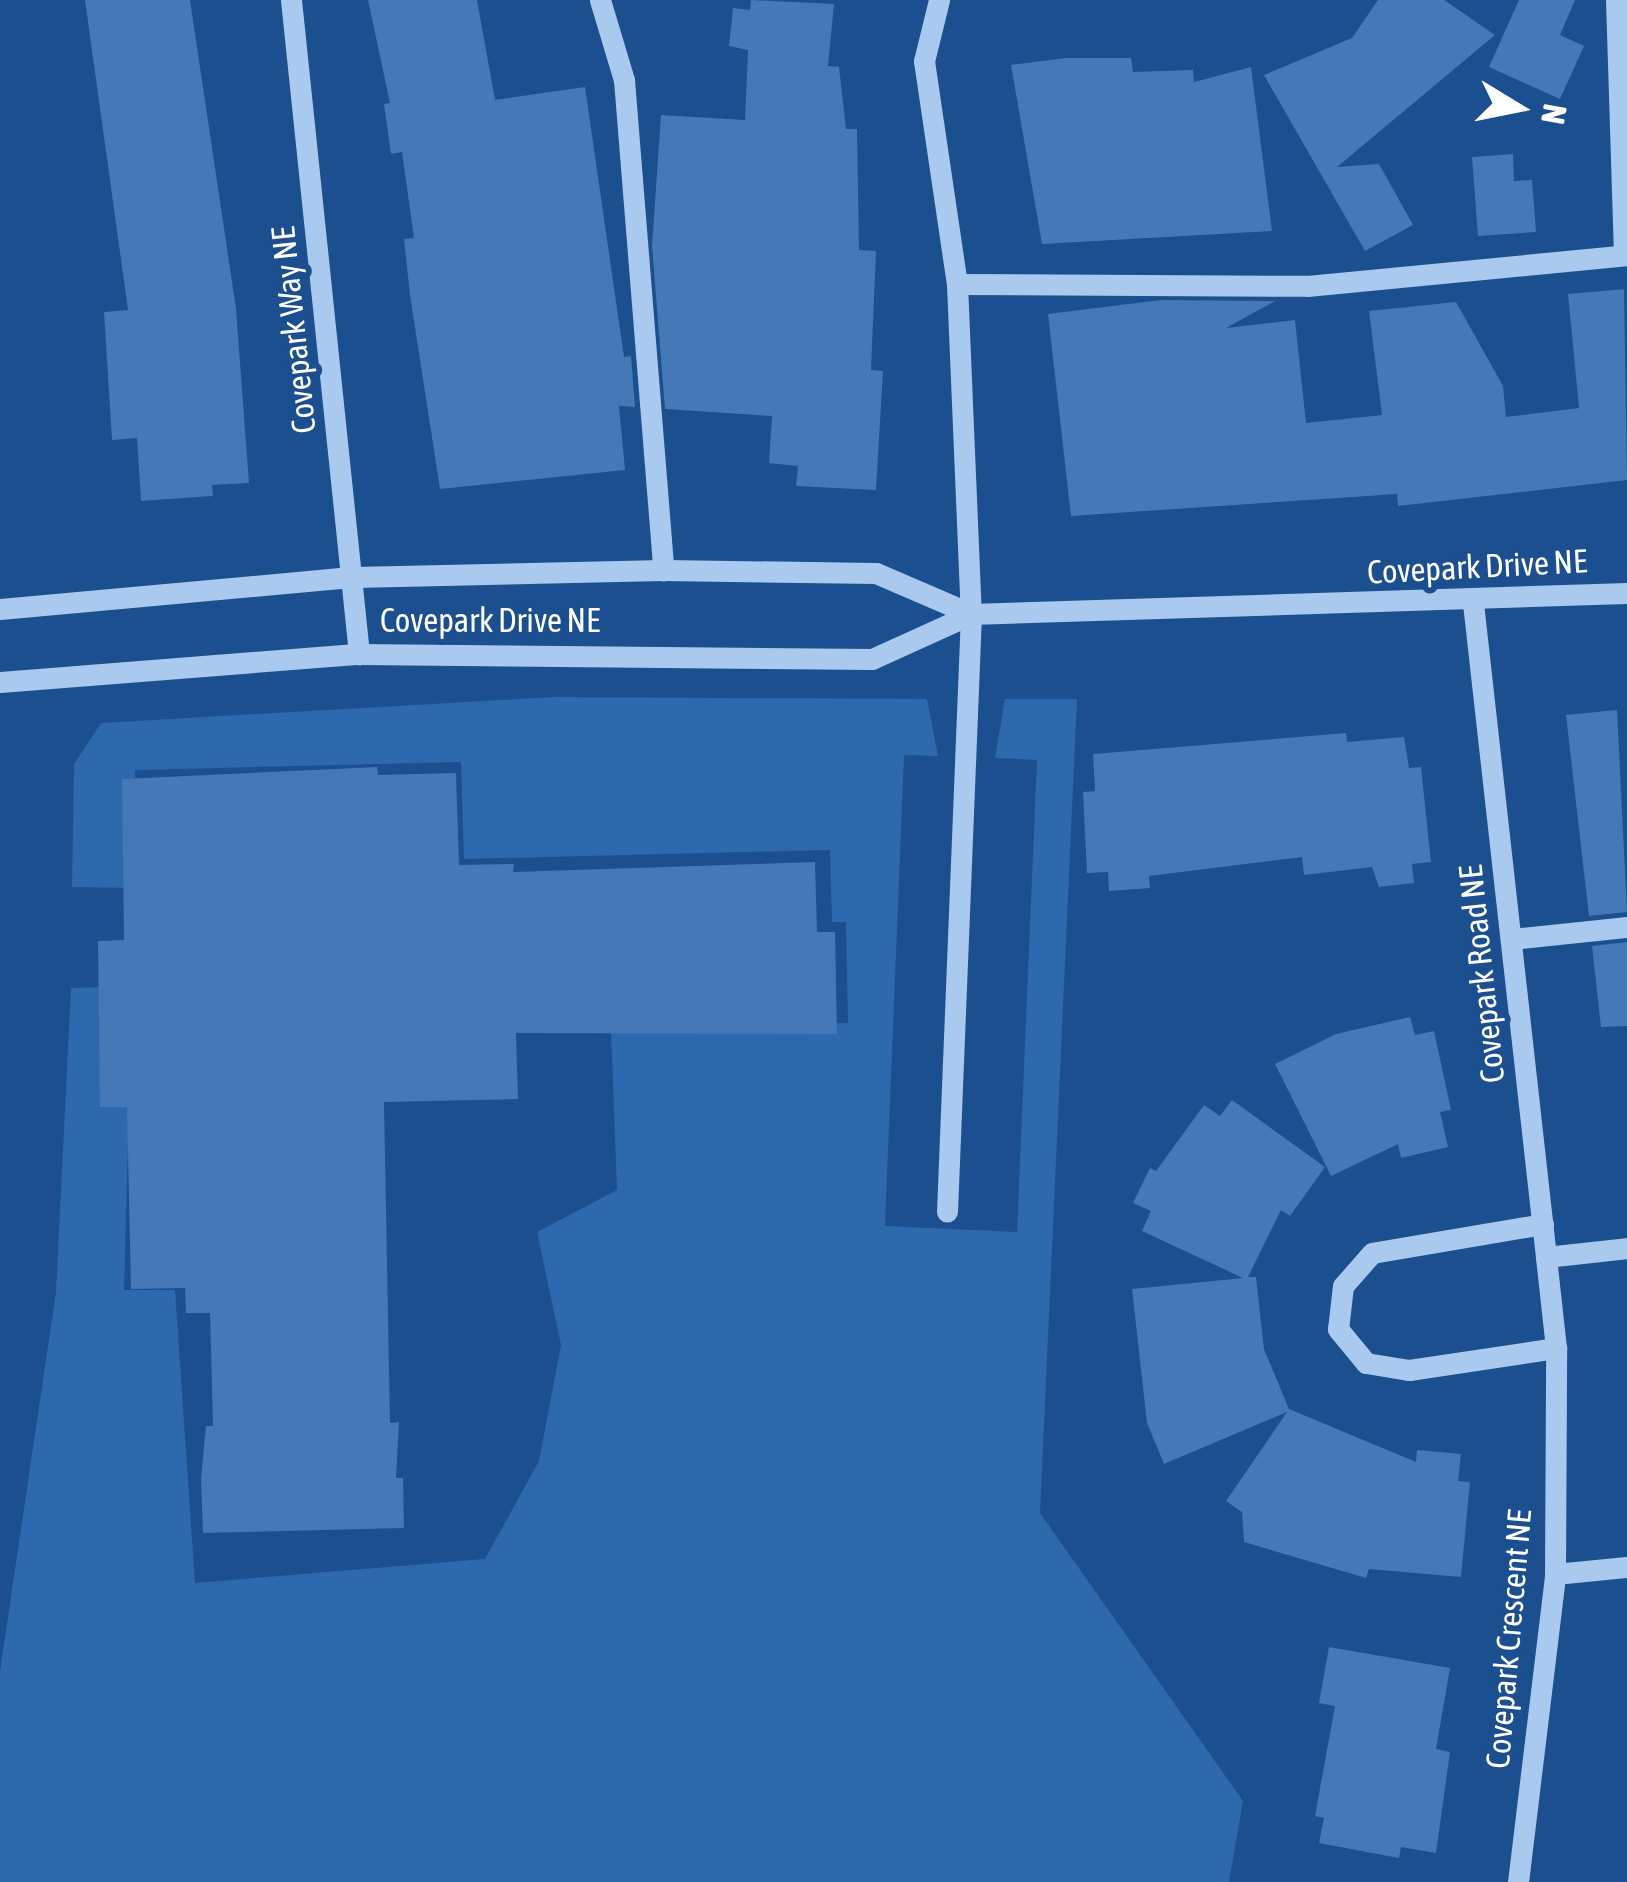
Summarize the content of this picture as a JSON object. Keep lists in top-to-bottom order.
{
  "streets": {
    "street": [
      "Covepark Way NE",
      "Covepark Drive NE",
      "Covepark Road NE",
      "Covepark Crescent NE"
    ]
  },
  "crossings": [
    ["Covepark Way NE", "Covepark Drive NE"],
    ["Covepark Drive NE", "Covepark Road NE"],
    ["Covepark Road NE", "Covepark Crescent NE"]
  ],
  "north": "right"
}
